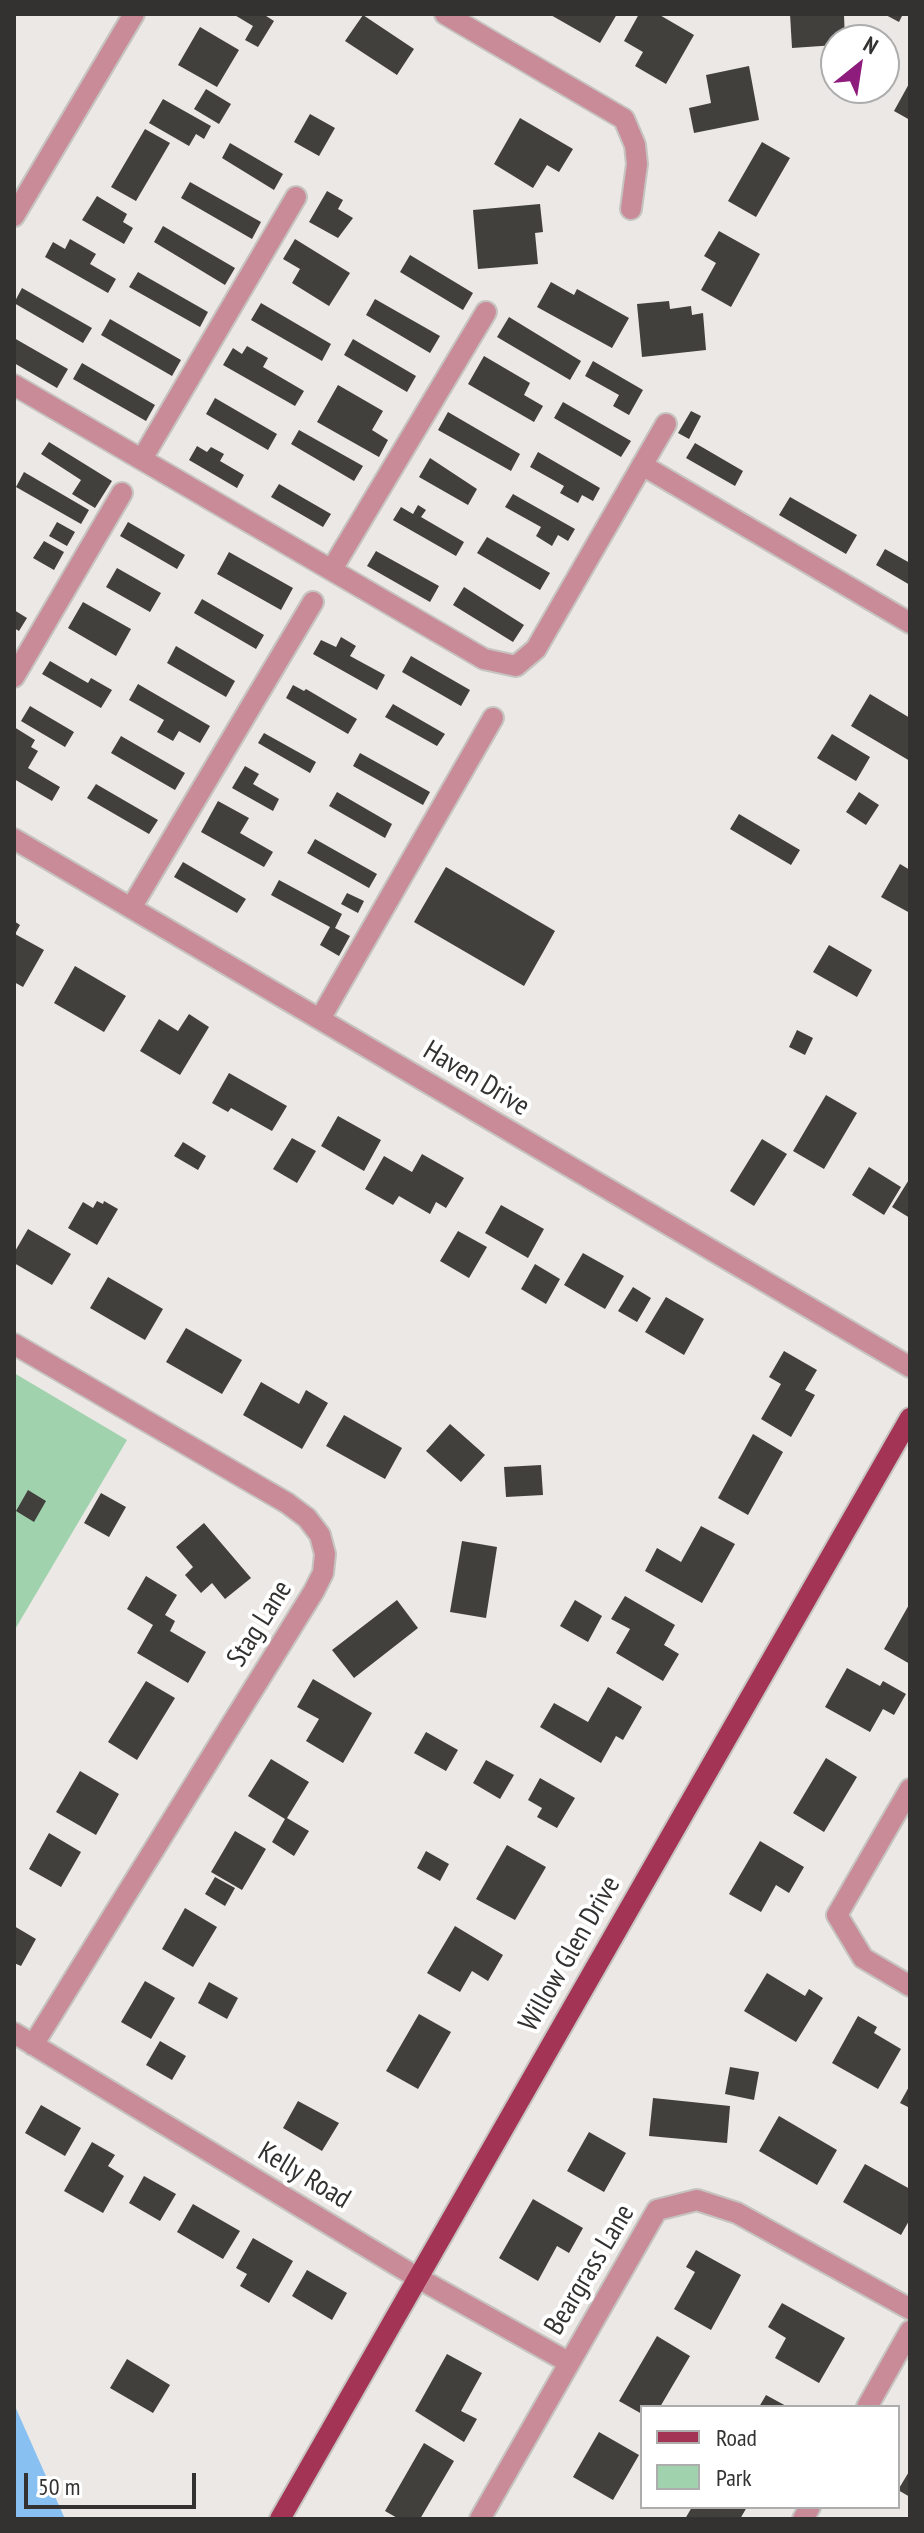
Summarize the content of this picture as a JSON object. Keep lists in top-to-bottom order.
{
  "streets": {
    "main road": ["Willow Glen Drive"],
    "street": [
      "Haven Drive",
      "Stag Lane",
      "Kelly Road",
      "Beargrass Lane"
    ]
  },
  "crossings": [
    ["Stag Lane", "Kelly Road"],
    ["Willow Glen Drive", "Kelly Road"],
    ["Kelly Road", "Beargrass Lane"]
  ],
  "legend": ["Road", "Park"],
  "scale_bar": "50 m",
  "north": "top right"
}
